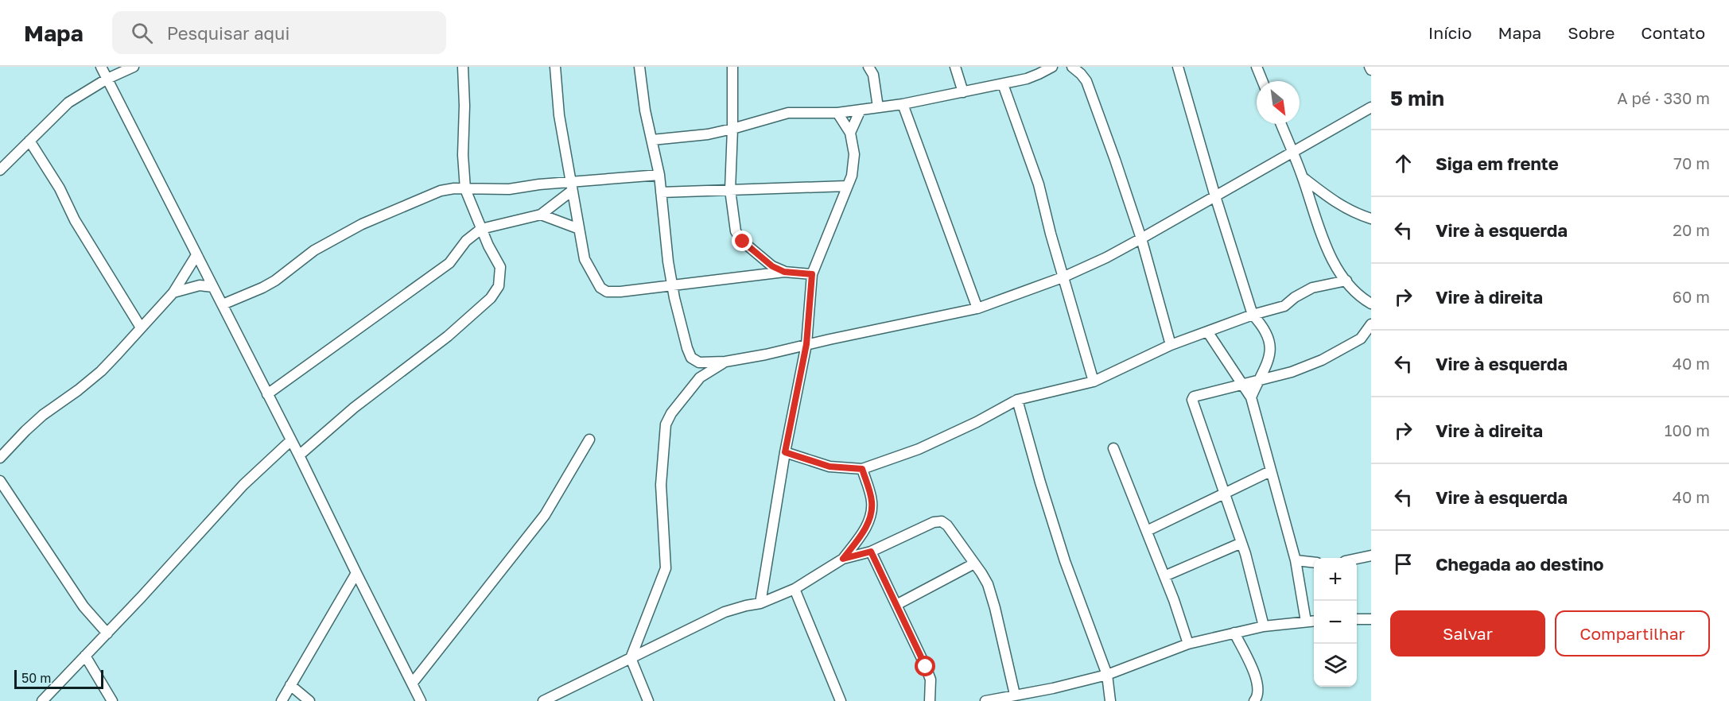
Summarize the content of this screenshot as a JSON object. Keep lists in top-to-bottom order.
{
  "scale_bar": "50 m",
  "north": "bottom right",
  "page": {
    "header": "Mapa",
    "search": "Pesquisar aqui",
    "nav": [
      "Início",
      "Mapa",
      "Sobre",
      "Contato"
    ],
    "heading": ["5 min", "A pé · 330 m"],
    "list": [
      ["Siga em frente", "70 m"],
      ["Vire à esquerda", "20 m"],
      ["Vire à direita", "60 m"],
      ["Vire à esquerda", "40 m"],
      ["Vire à direita", "100 m"],
      ["Vire à esquerda", "40 m"],
      "Chegada ao destino"
    ],
    "map_buttons": ["+", "−"],
    "buttons": ["Salvar", "Compartilhar"],
    "scale": "50 m"
  }
}
